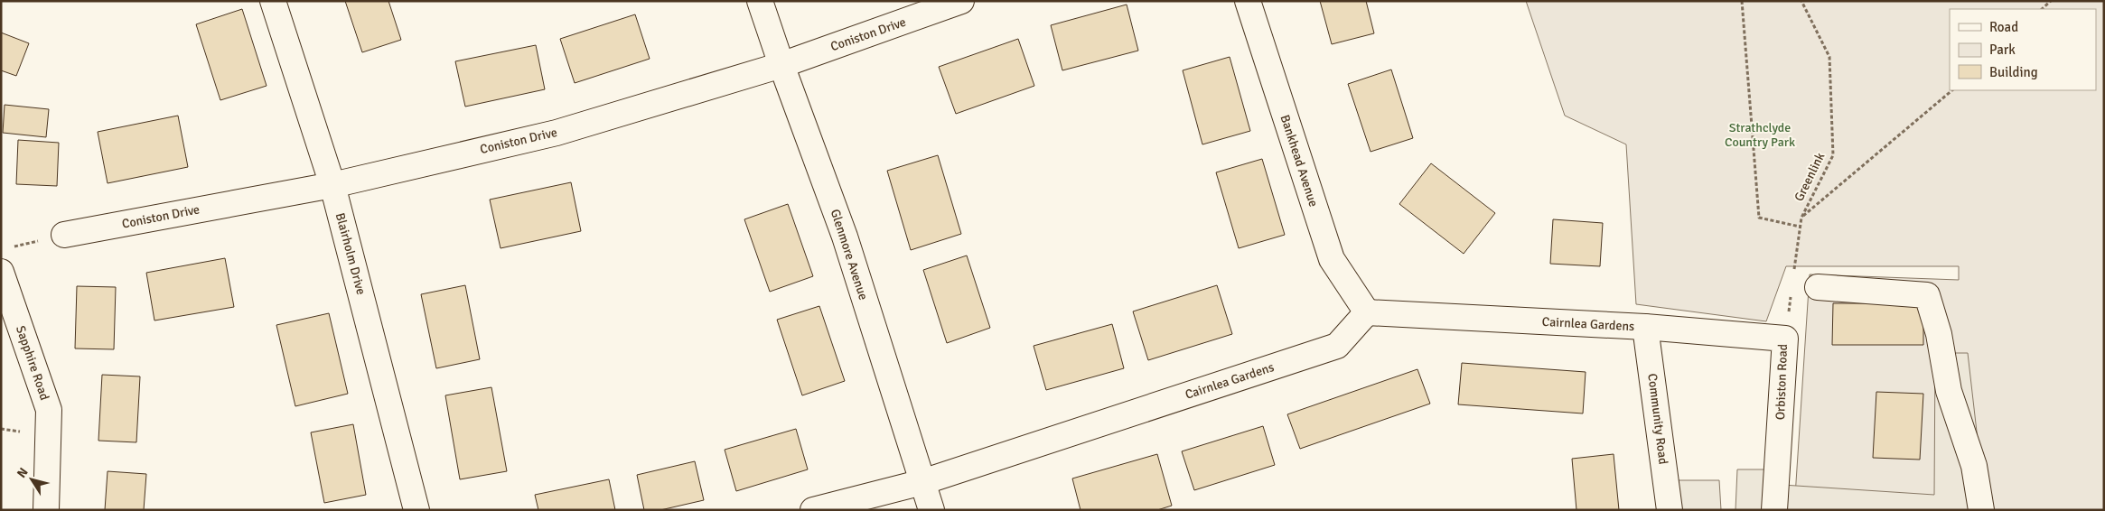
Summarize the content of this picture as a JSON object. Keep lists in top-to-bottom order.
{
  "streets": {
    "street": [
      "Coniston Drive",
      "Bankhead Avenue",
      "Blairholm Drive",
      "Glenmore Avenue",
      "Cairnlea Gardens",
      "Sapphire Road",
      "Orbiston Road",
      "Community Road"
    ],
    "path": ["Greenlink"]
  },
  "crossings": [
    ["Coniston Drive", "Blairholm Drive"],
    ["Coniston Drive", "Glenmore Avenue"],
    ["Bankhead Avenue", "Cairnlea Gardens"],
    ["Glenmore Avenue", "Cairnlea Gardens"],
    ["Cairnlea Gardens", "Orbiston Road"],
    ["Cairnlea Gardens", "Community Road"],
    ["Orbiston Road", "Community Road"]
  ],
  "parks": ["Strathclyde Country Park"],
  "legend": ["Road", "Park", "Building"],
  "north": "top left"
}
